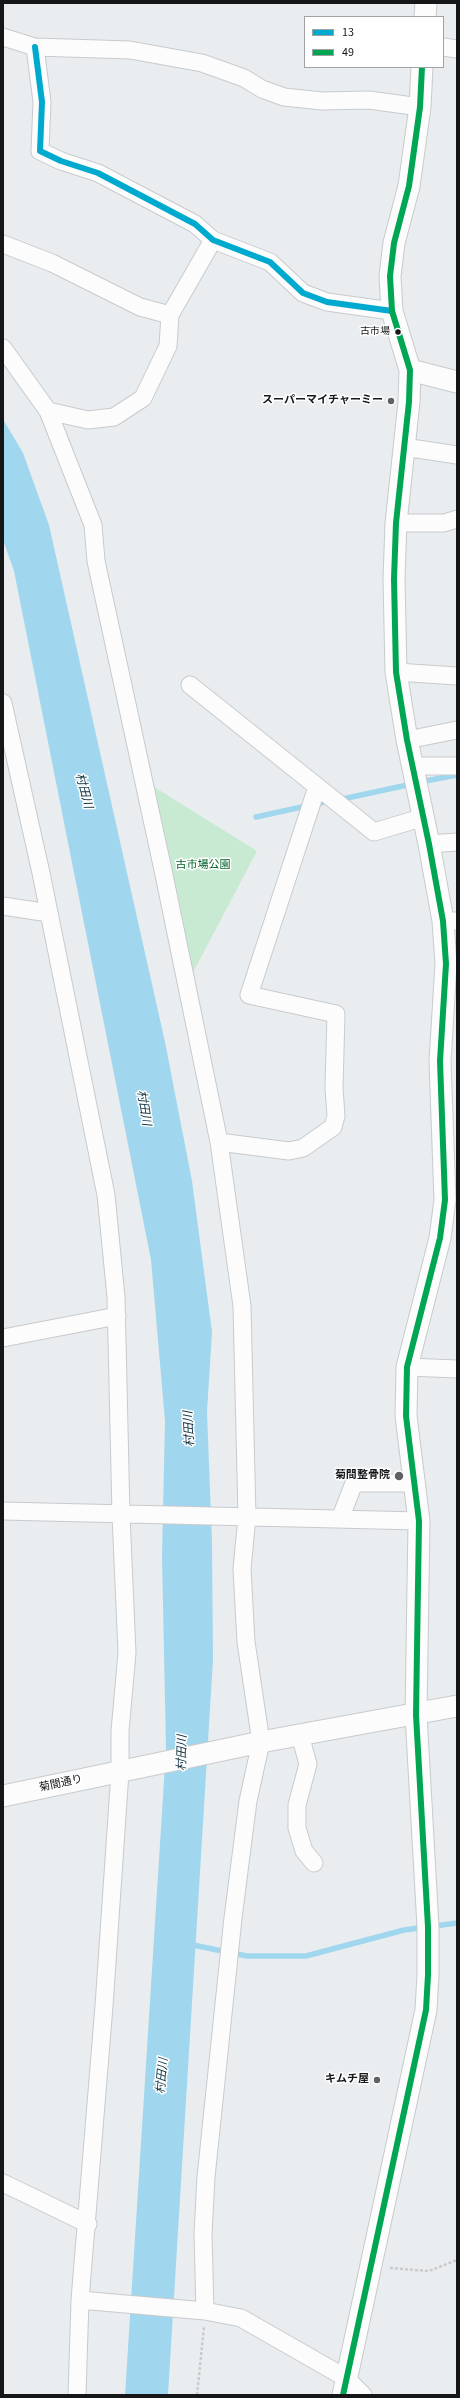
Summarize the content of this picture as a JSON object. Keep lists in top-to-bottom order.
{
  "streets": {
    "street": ["菊間通り"]
  },
  "water": ["村田川"],
  "parks": ["古市場公園"],
  "places": [
    "古市場",
    "スーパーマイチャーミー",
    "菊間整骨院",
    "キムチ屋"
  ],
  "lines": ["transit line 13", "transit line 49"],
  "legend": ["13", "49"]
}
